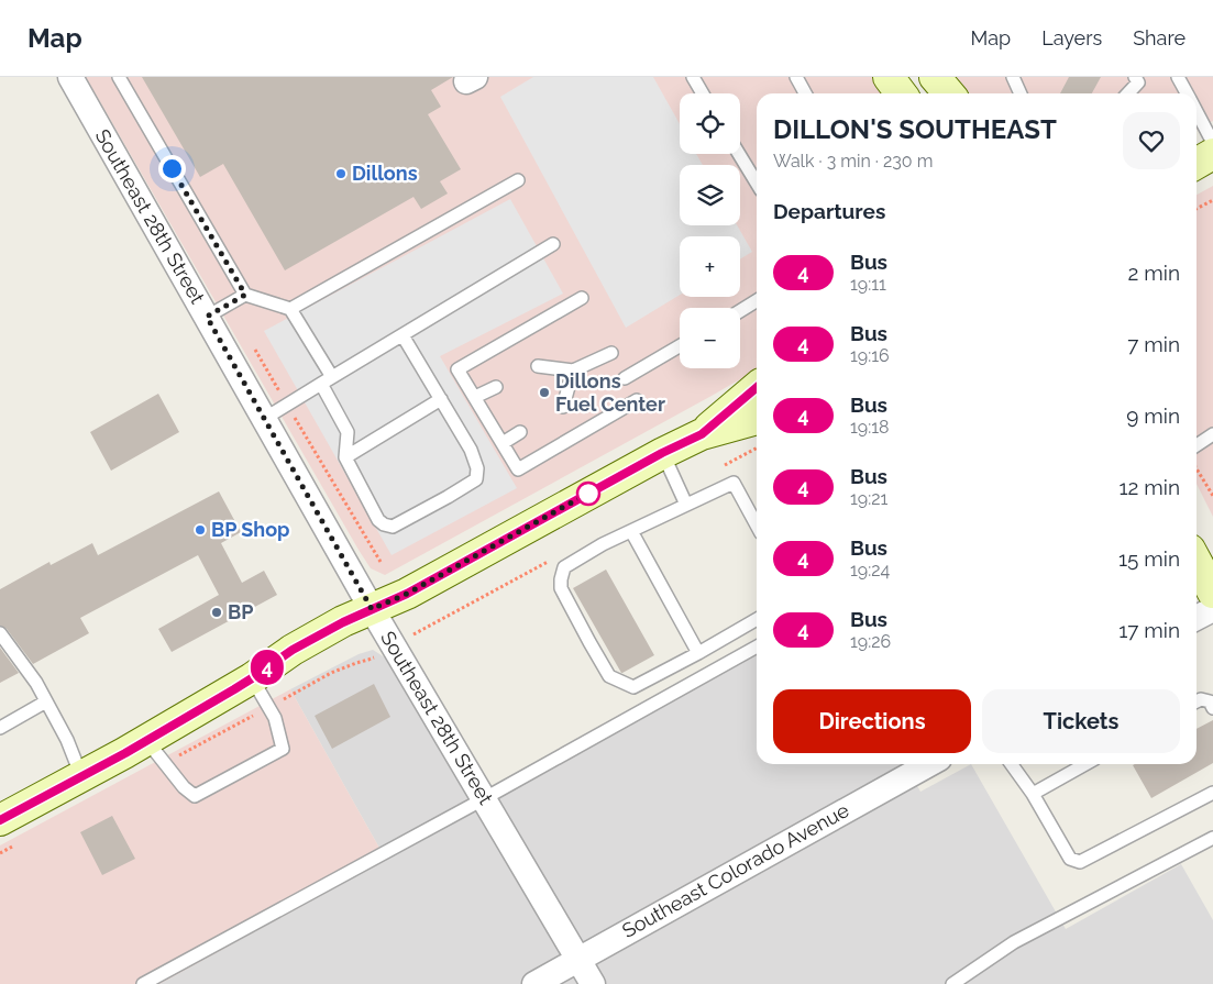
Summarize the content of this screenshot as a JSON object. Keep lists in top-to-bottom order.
{
  "streets": {
    "street": ["Southeast 28th Street", "Southeast Colorado Avenue"]
  },
  "crossings": [
    ["Southeast 28th Street", "Southeast Colorado Avenue"]
  ],
  "places": [
    "Dillons",
    "Dillons Fuel Center",
    "BP Shop",
    "BP"
  ],
  "lines": ["bus line 4"],
  "page": {
    "header": "Map",
    "nav": ["Map", "Layers", "Share"],
    "on_map": "4",
    "map_buttons": ["+", "−"],
    "heading": [
      ["DILLON'S SOUTHEAST", "Walk · 3 min · 230 m"],
      "Departures"
    ],
    "list": [
      {
        "mark": "4",
        "name": "Bus",
        "note": "19:11",
        "value": "2 min"
      },
      {
        "mark": "4",
        "name": "Bus",
        "note": "19:16",
        "value": "7 min"
      },
      {
        "mark": "4",
        "name": "Bus",
        "note": "19:18",
        "value": "9 min"
      },
      {
        "mark": "4",
        "name": "Bus",
        "note": "19:21",
        "value": "12 min"
      },
      {
        "mark": "4",
        "name": "Bus",
        "note": "19:24",
        "value": "15 min"
      },
      {
        "mark": "4",
        "name": "Bus",
        "note": "19:26",
        "value": "17 min"
      }
    ],
    "buttons": ["Directions", "Tickets"]
  }
}
